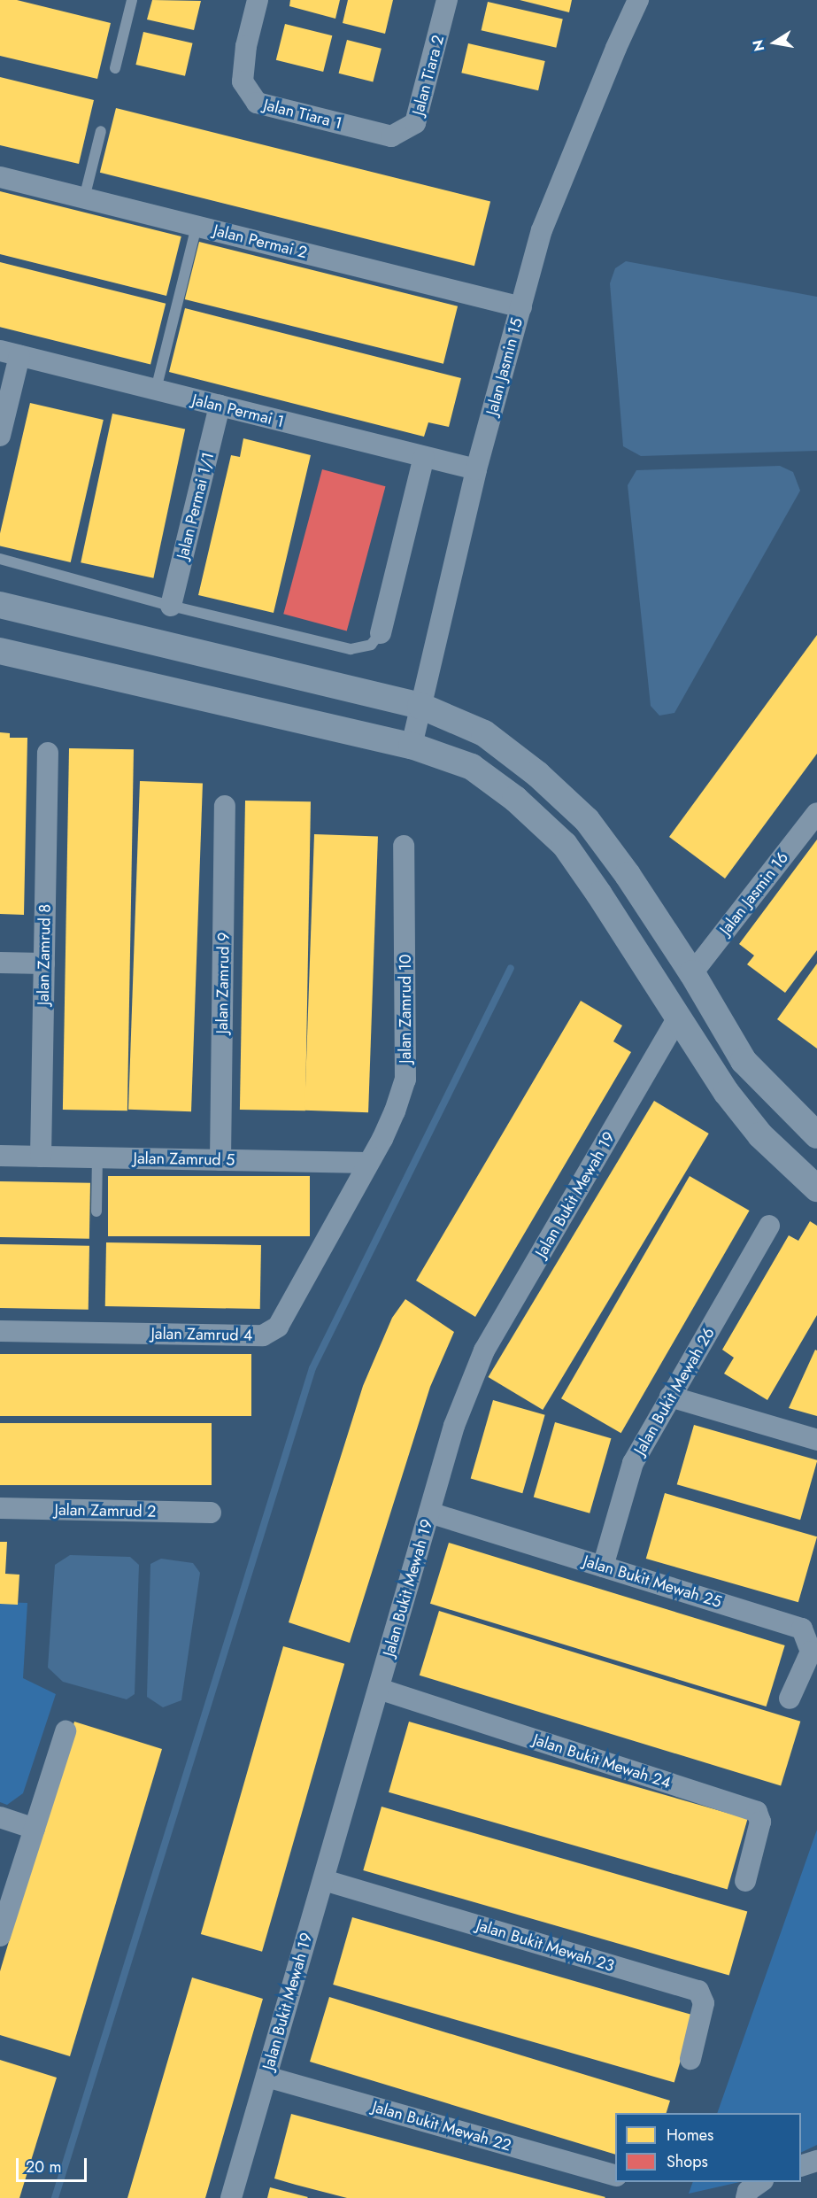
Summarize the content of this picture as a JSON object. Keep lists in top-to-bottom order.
{
  "streets": {
    "street": [
      "Jalan Tiara 2",
      "Jalan Tiara 1",
      "Jalan Permai 2",
      "Jalan Jasmin 15",
      "Jalan Permai 1",
      "Jalan Permai 1/1",
      "Jalan Jasmin 16",
      "Jalan Zamrud 8",
      "Jalan Zamrud 9",
      "Jalan Zamrud 10",
      "Jalan Zamrud 5",
      "Jalan Bukit Mewah 19",
      "Jalan Zamrud 4",
      "Jalan Bukit Mewah 26",
      "Jalan Zamrud 2",
      "Jalan Bukit Mewah 25",
      "Jalan Bukit Mewah 24",
      "Jalan Bukit Mewah 23",
      "Jalan Bukit Mewah 22"
    ]
  },
  "crossings": [
    ["Jalan Tiara 2", "Jalan Tiara 1"],
    ["Jalan Permai 2", "Jalan Jasmin 15"],
    ["Jalan Jasmin 15", "Jalan Permai 1"],
    ["Jalan Permai 1", "Jalan Permai 1/1"],
    ["Jalan Zamrud 8", "Jalan Zamrud 5"],
    ["Jalan Zamrud 9", "Jalan Zamrud 5"],
    ["Jalan Zamrud 10", "Jalan Zamrud 5"],
    ["Jalan Zamrud 10", "Jalan Zamrud 4"],
    ["Jalan Zamrud 5", "Jalan Zamrud 4"],
    ["Jalan Bukit Mewah 19", "Jalan Bukit Mewah 25"],
    ["Jalan Bukit Mewah 19", "Jalan Bukit Mewah 24"],
    ["Jalan Bukit Mewah 19", "Jalan Bukit Mewah 23"],
    ["Jalan Bukit Mewah 19", "Jalan Bukit Mewah 22"],
    ["Jalan Bukit Mewah 26", "Jalan Bukit Mewah 25"]
  ],
  "legend": ["Homes", "Shops"],
  "scale_bar": "20 m",
  "north": "left"
}
